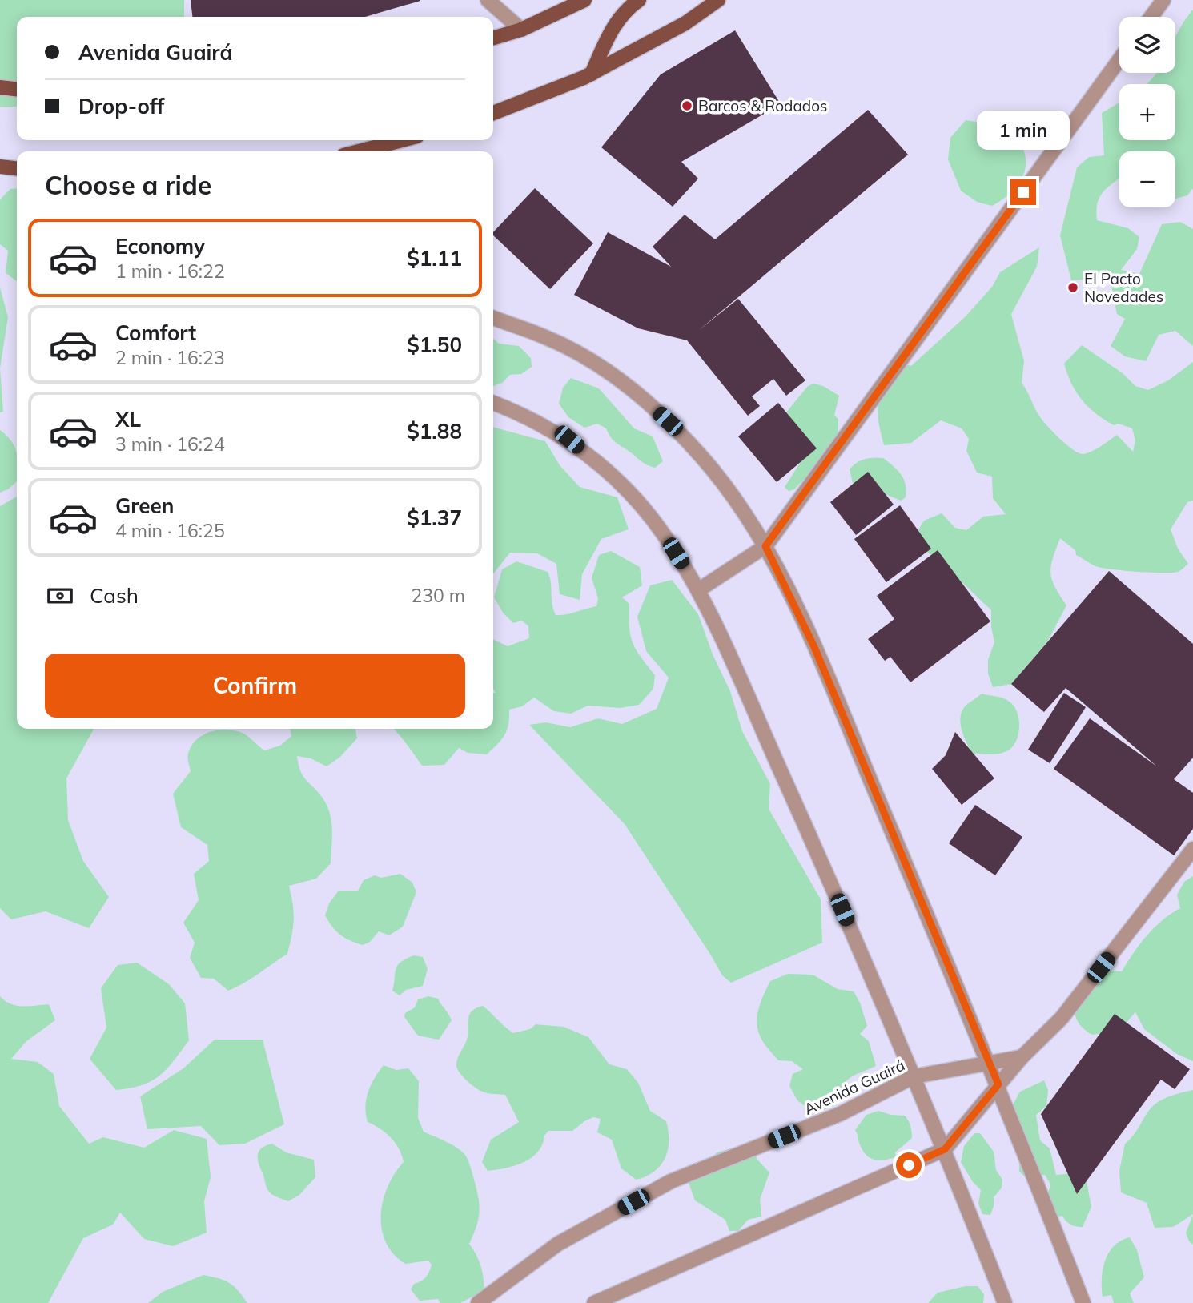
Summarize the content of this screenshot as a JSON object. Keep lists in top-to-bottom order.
{
  "streets": {
    "street": ["Avenida Guairá"]
  },
  "places": ["Barcos & Rodados", "El Pacto Novedades"],
  "page": {
    "map_buttons": ["+", "−"],
    "banner": ["Avenida Guairá", "Drop-off"],
    "bubble": "1 min",
    "heading": "Choose a ride",
    "list": [
      {
        "name": "Economy",
        "note": "1 min · 16:22",
        "value": "$1.11"
      },
      {
        "name": "Comfort",
        "note": "2 min · 16:23",
        "value": "$1.50"
      },
      {
        "name": "XL",
        "note": "3 min · 16:24",
        "value": "$1.88"
      },
      {
        "name": "Green",
        "note": "4 min · 16:25",
        "value": "$1.37"
      }
    ],
    "pay": ["Cash", "230 m"],
    "buttons": "Confirm"
  }
}
